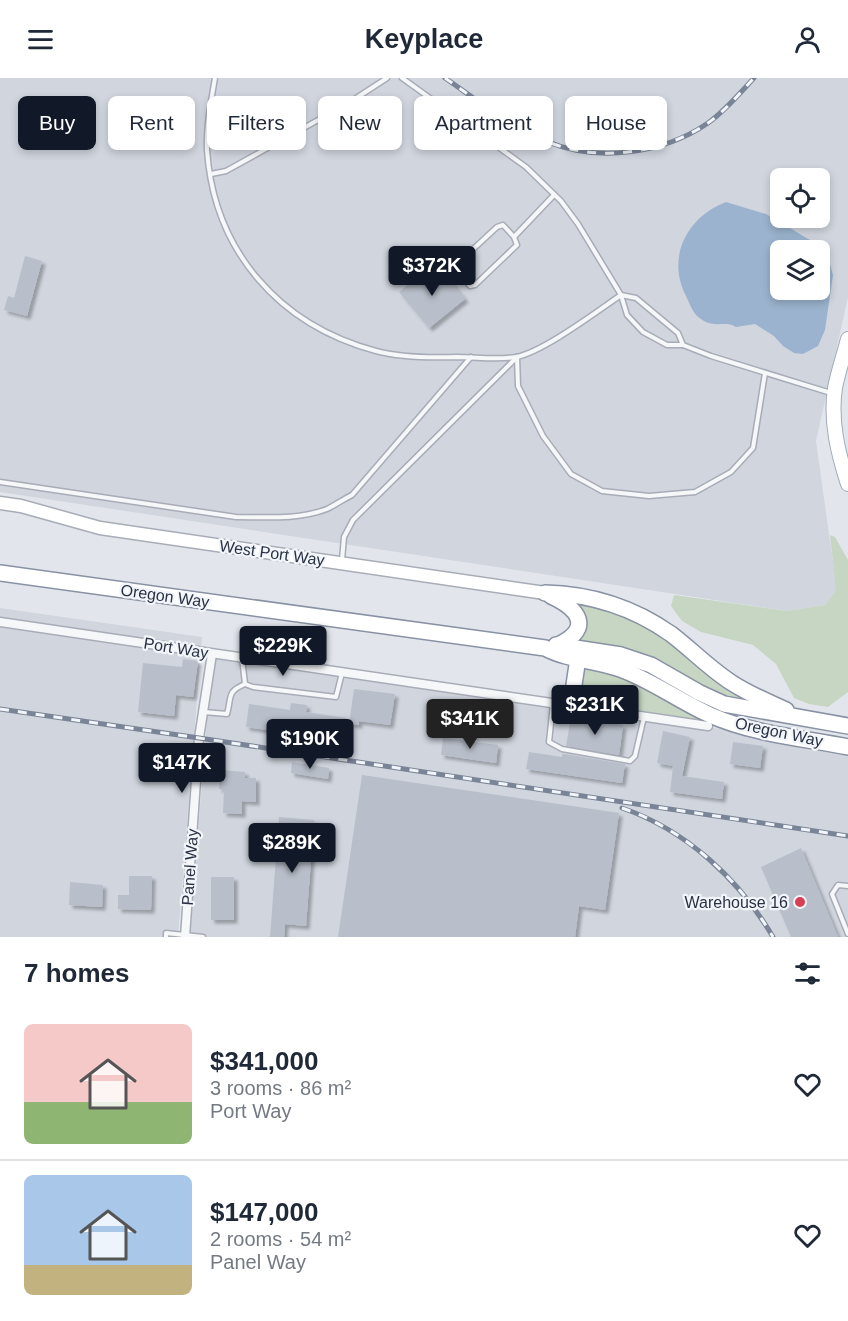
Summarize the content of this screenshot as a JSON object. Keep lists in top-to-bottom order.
{
  "streets": {
    "highway": ["Oregon Way"],
    "street": ["West Port Way", "Port Way", "Panel Way"]
  },
  "crossings": [
    ["Port Way", "Panel Way"]
  ],
  "places": ["Warehouse 16"],
  "page": {
    "header": "Keyplace",
    "chip": [
      "Buy",
      "Rent",
      "Filters",
      "New",
      "Apartment",
      "House"
    ],
    "price": [
      "$372K",
      "$229K",
      "$231K",
      "$341K",
      "$190K",
      "$147K",
      "$289K"
    ],
    "heading": "7 homes",
    "list": [
      {
        "name": "$341,000",
        "note": "3 rooms · 86 m² · Port Way"
      },
      {
        "name": "$147,000",
        "note": "2 rooms · 54 m² · Panel Way"
      }
    ]
  }
}
